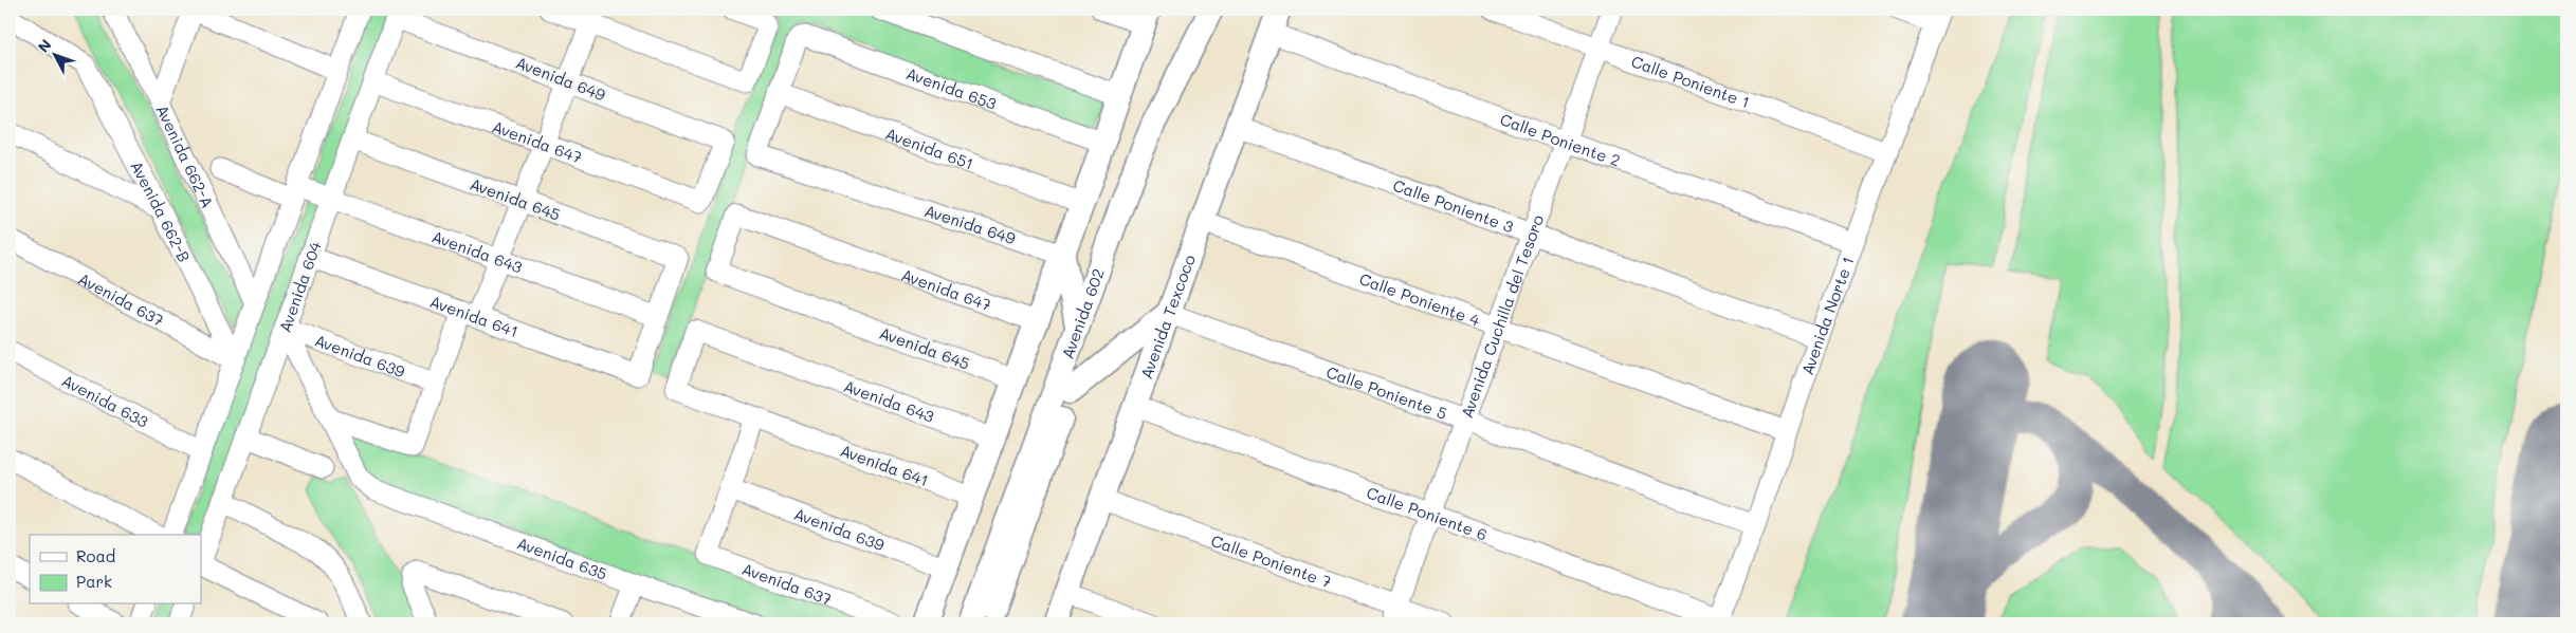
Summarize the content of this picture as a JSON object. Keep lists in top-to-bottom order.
{
  "streets": {
    "main road": ["Avenida 602", "Avenida Texcoco"],
    "street": [
      "Avenida 649",
      "Calle Poniente 1",
      "Avenida 653",
      "Calle Poniente 2",
      "Avenida 647",
      "Avenida 651",
      "Avenida 662-A",
      "Avenida 645",
      "Calle Poniente 3",
      "Avenida 662-B",
      "Avenida 643",
      "Avenida 604",
      "Avenida 637",
      "Calle Poniente 4",
      "Avenida 641",
      "Avenida Cuchilla del Tesoro",
      "Avenida Norte 1",
      "Avenida 639",
      "Calle Poniente 5",
      "Avenida 633",
      "Calle Poniente 6",
      "Avenida 635",
      "Calle Poniente 7"
    ]
  },
  "crossings": [
    ["Avenida 649", "Avenida 653"],
    ["Avenida 649", "Avenida 647"],
    ["Avenida 649", "Avenida 651"],
    ["Avenida 649", "Avenida 604"],
    ["Calle Poniente 1", "Avenida Cuchilla del Tesoro"],
    ["Calle Poniente 1", "Avenida Norte 1"],
    ["Avenida 653", "Avenida 651"],
    ["Calle Poniente 2", "Avenida Texcoco"],
    ["Calle Poniente 2", "Avenida Cuchilla del Tesoro"],
    ["Calle Poniente 2", "Avenida Norte 1"],
    ["Avenida 647", "Avenida 645"],
    ["Avenida 647", "Avenida 604"],
    ["Avenida 645", "Avenida 643"],
    ["Avenida 645", "Avenida 604"],
    ["Avenida 645", "Avenida 641"],
    ["Calle Poniente 3", "Avenida Texcoco"],
    ["Calle Poniente 3", "Avenida Cuchilla del Tesoro"],
    ["Calle Poniente 3", "Avenida Norte 1"],
    ["Avenida 662-B", "Avenida 637"],
    ["Avenida 643", "Avenida 604"],
    ["Avenida 643", "Avenida 641"],
    ["Avenida 604", "Avenida 641"],
    ["Avenida 604", "Avenida 639"],
    ["Avenida 637", "Avenida 639"],
    ["Calle Poniente 4", "Avenida Texcoco"],
    ["Calle Poniente 4", "Avenida Cuchilla del Tesoro"],
    ["Calle Poniente 4", "Avenida Norte 1"],
    ["Avenida Texcoco", "Calle Poniente 5"],
    ["Avenida Texcoco", "Calle Poniente 6"],
    ["Avenida Texcoco", "Calle Poniente 7"],
    ["Avenida Cuchilla del Tesoro", "Calle Poniente 5"],
    ["Avenida Cuchilla del Tesoro", "Calle Poniente 6"],
    ["Avenida Cuchilla del Tesoro", "Calle Poniente 7"],
    ["Avenida Norte 1", "Calle Poniente 5"],
    ["Avenida Norte 1", "Calle Poniente 6"]
  ],
  "legend": ["Road", "Park"],
  "north": "top left"
}
